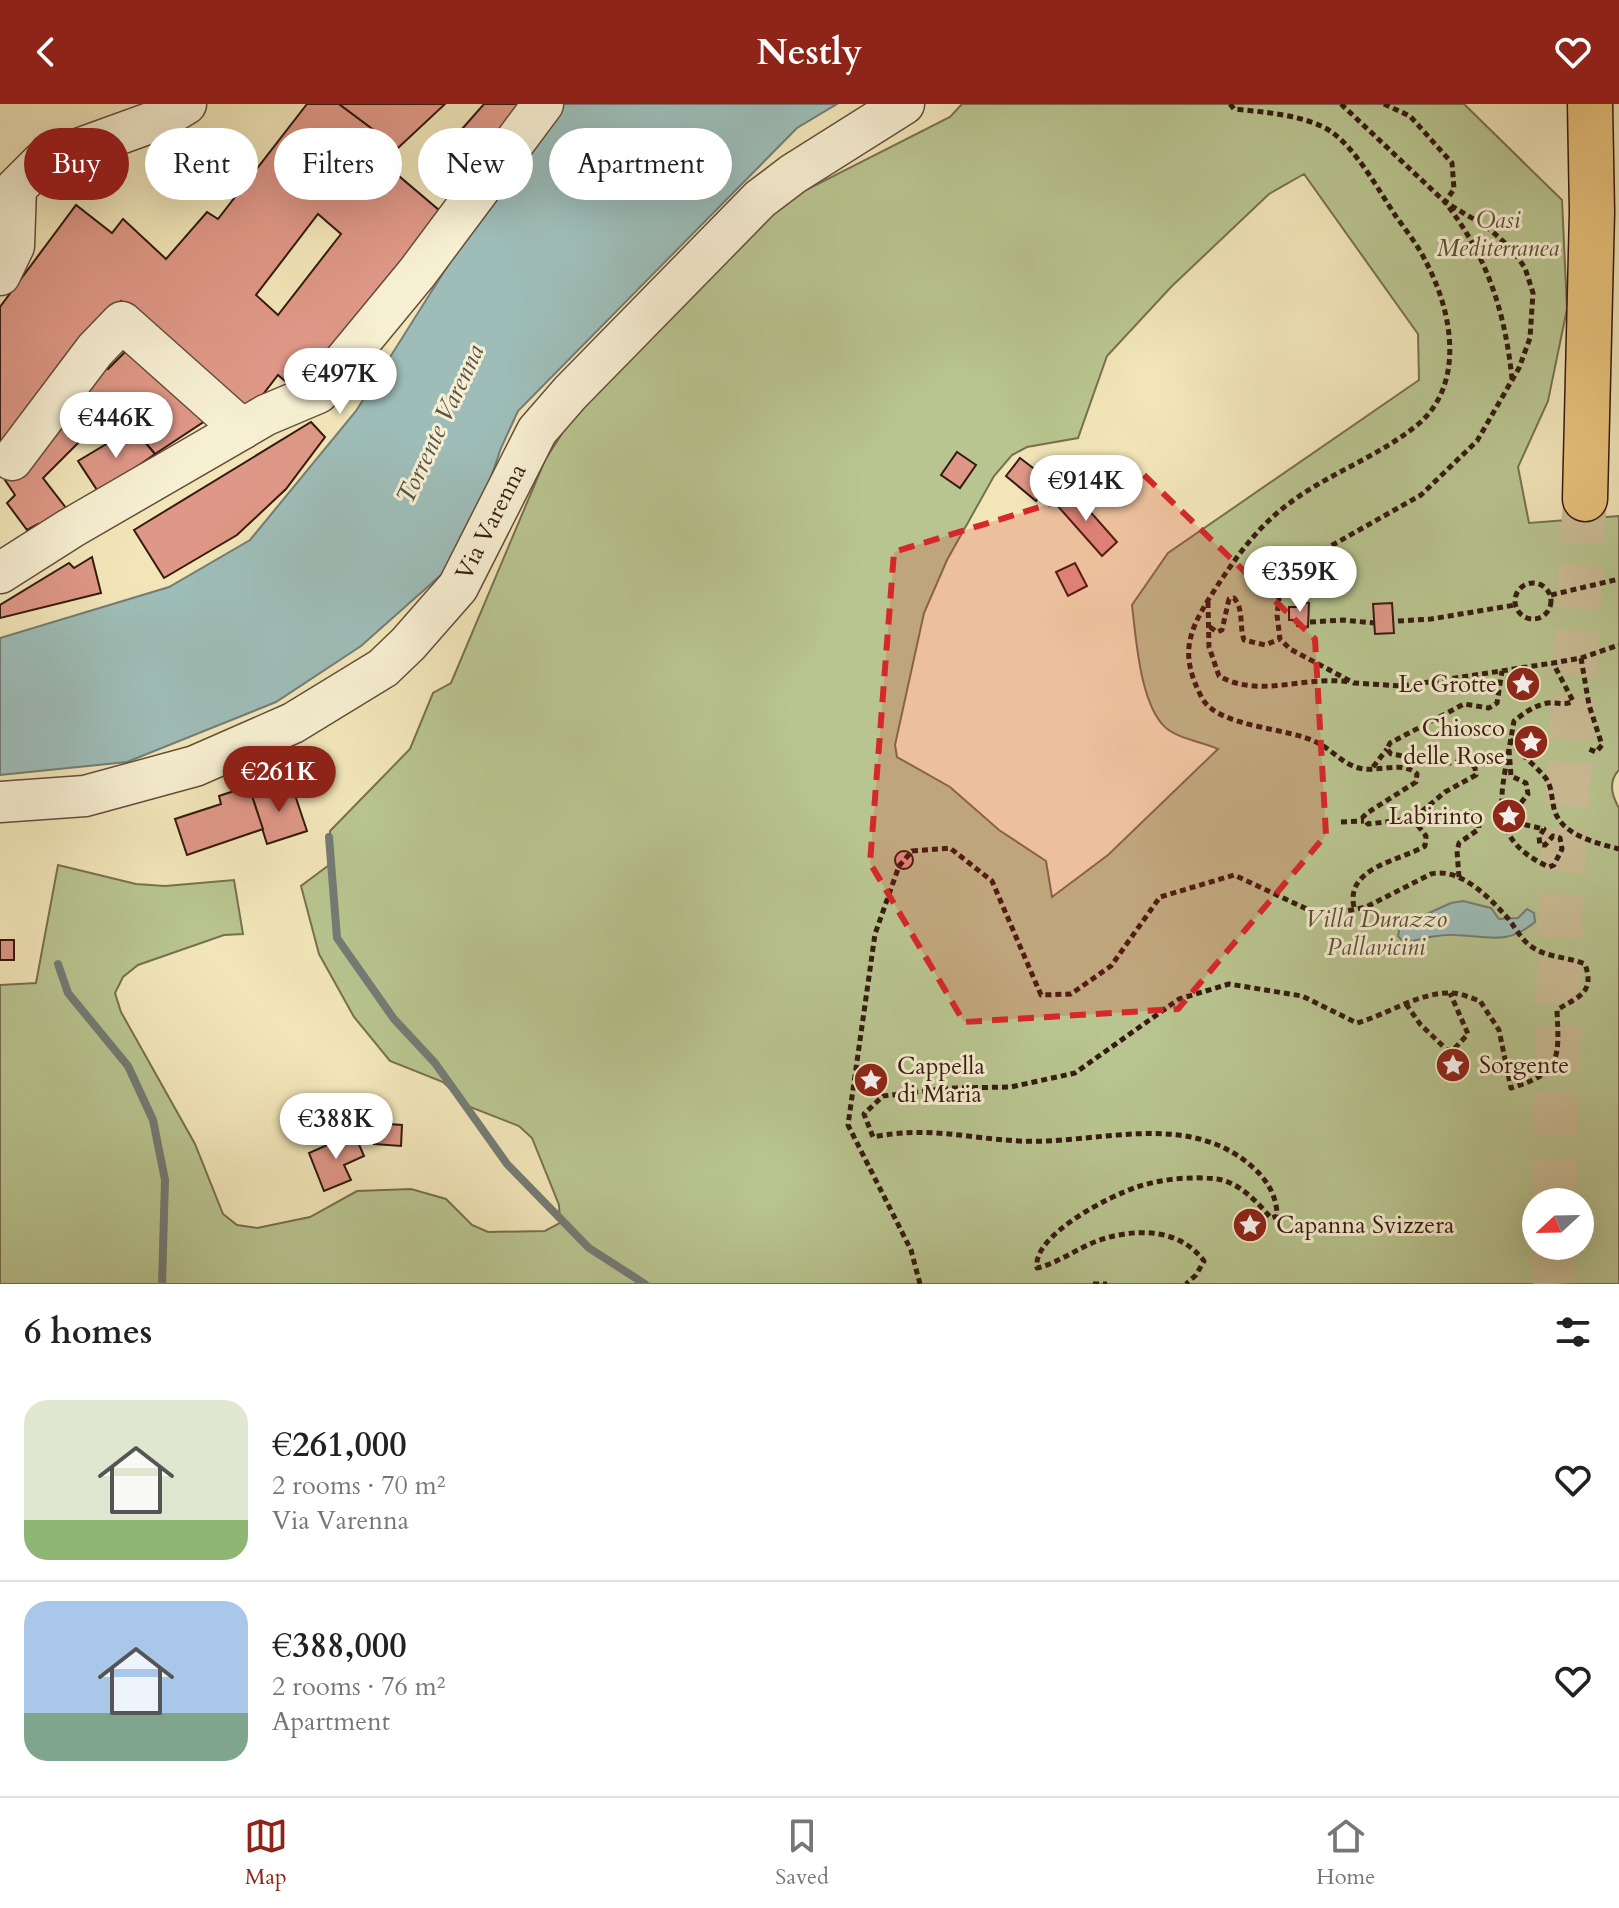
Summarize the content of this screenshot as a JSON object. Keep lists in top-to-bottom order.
{
  "streets": {
    "street": ["Via Varenna"]
  },
  "water": ["Torrente Varenna"],
  "parks": ["Oasi Mediterranea", "Villa Durazzo Pallavicini"],
  "places": {
    "place": [
      "Le Grotte",
      "Chiosco delle Rose",
      "Labirinto",
      "Sorgente",
      "Cappella di Maria",
      "Capanna Svizzera"
    ]
  },
  "north": "left",
  "page": {
    "header": "Nestly",
    "chip": [
      "Buy",
      "Rent",
      "Filters",
      "New",
      "Apartment"
    ],
    "price": [
      "€497K",
      "€446K",
      "€914K",
      "€359K",
      "€261K",
      "€388K"
    ],
    "heading": "6 homes",
    "list": [
      {
        "name": "€261,000",
        "note": "2 rooms · 70 m² · Via Varenna"
      },
      {
        "name": "€388,000",
        "note": "2 rooms · 76 m² · Apartment"
      }
    ],
    "tabs": ["Map", "Saved", "Home"]
  }
}
